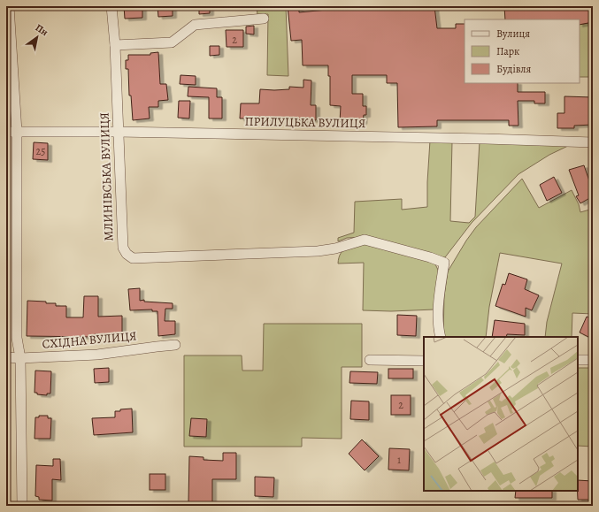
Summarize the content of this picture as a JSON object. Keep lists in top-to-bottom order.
{
  "streets": {
    "street": ["ПРИЛУЦЬКА ВУЛИЦЯ", "МЛИНІВСЬКА ВУЛИЦЯ", "СХІДНА ВУЛИЦЯ"]
  },
  "crossings": [
    ["ПРИЛУЦЬКА ВУЛИЦЯ", "МЛИНІВСЬКА ВУЛИЦЯ"]
  ],
  "house_numbers": [
    "2",
    "25",
    "2",
    "1"
  ],
  "legend": ["Вулиця", "Парк", "Будівля"],
  "north": "top right"
}
